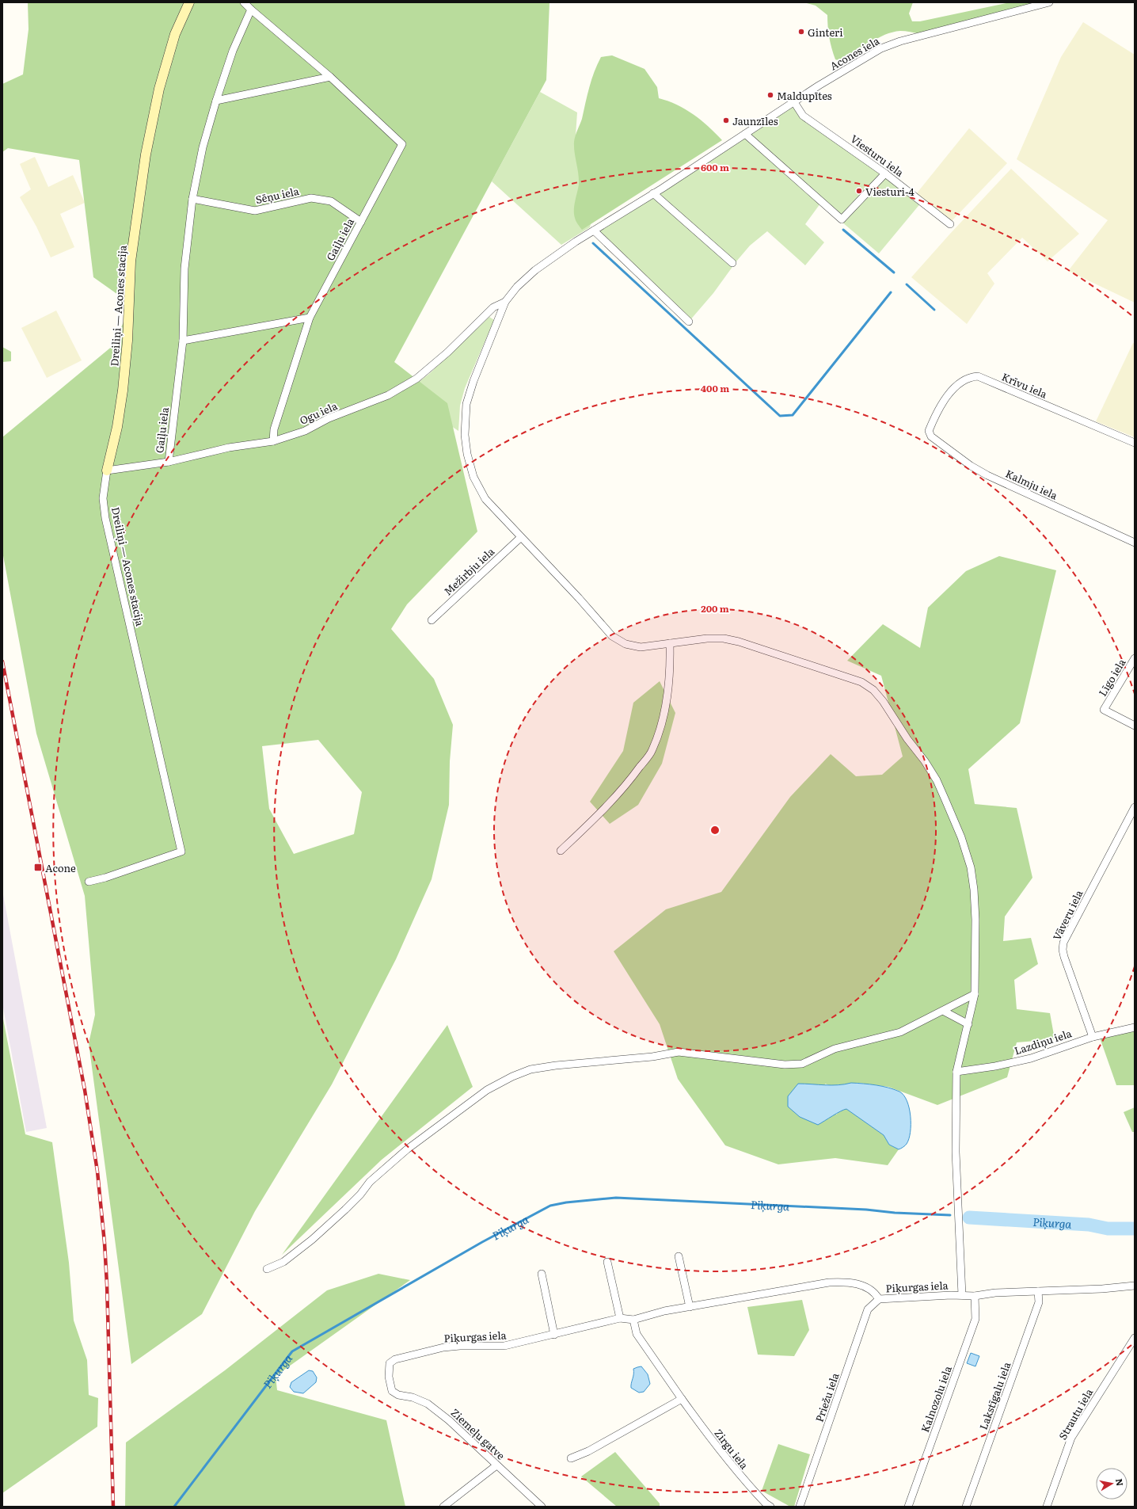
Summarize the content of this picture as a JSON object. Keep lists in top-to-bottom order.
{
  "streets": {
    "street": [
      "Acones iela",
      "Viesturu iela",
      "Sēņu iela",
      "Gaiļu iela",
      "Dreiliņi — Acones stacija",
      "Krīvu iela",
      "Ogu iela",
      "Kalmju iela",
      "Mežirbju iela",
      "Līgo iela",
      "Vāveru iela",
      "Lazdiņu iela",
      "Piķurgas iela",
      "Lakstīgalu iela",
      "Priežu iela",
      "Kalnozolu iela",
      "Strautu iela",
      "Ziemeļu gatve",
      "Zirgu iela"
    ]
  },
  "crossings": [
    ["Acones iela", "Viesturu iela"],
    ["Acones iela", "Ogu iela"],
    ["Sēņu iela", "Gaiļu iela"],
    ["Gaiļu iela", "Ogu iela"],
    ["Dreiliņi — Acones stacija", "Ogu iela"],
    ["Krīvu iela", "Kalmju iela"],
    ["Vāveru iela", "Lazdiņu iela"],
    ["Piķurgas iela", "Lakstīgalu iela"],
    ["Piķurgas iela", "Priežu iela"],
    ["Piķurgas iela", "Kalnozolu iela"],
    ["Piķurgas iela", "Ziemeļu gatve"],
    ["Piķurgas iela", "Zirgu iela"]
  ],
  "water": ["Piķurga"],
  "places": {
    "other": [
      "Ginteri",
      "Maldupītes",
      "Jaunzīles",
      "Viesturi-4"
    ],
    "transit": ["Acone"]
  },
  "north": "right",
  "rings": ["600 m", "400 m", "200 m"]
}
